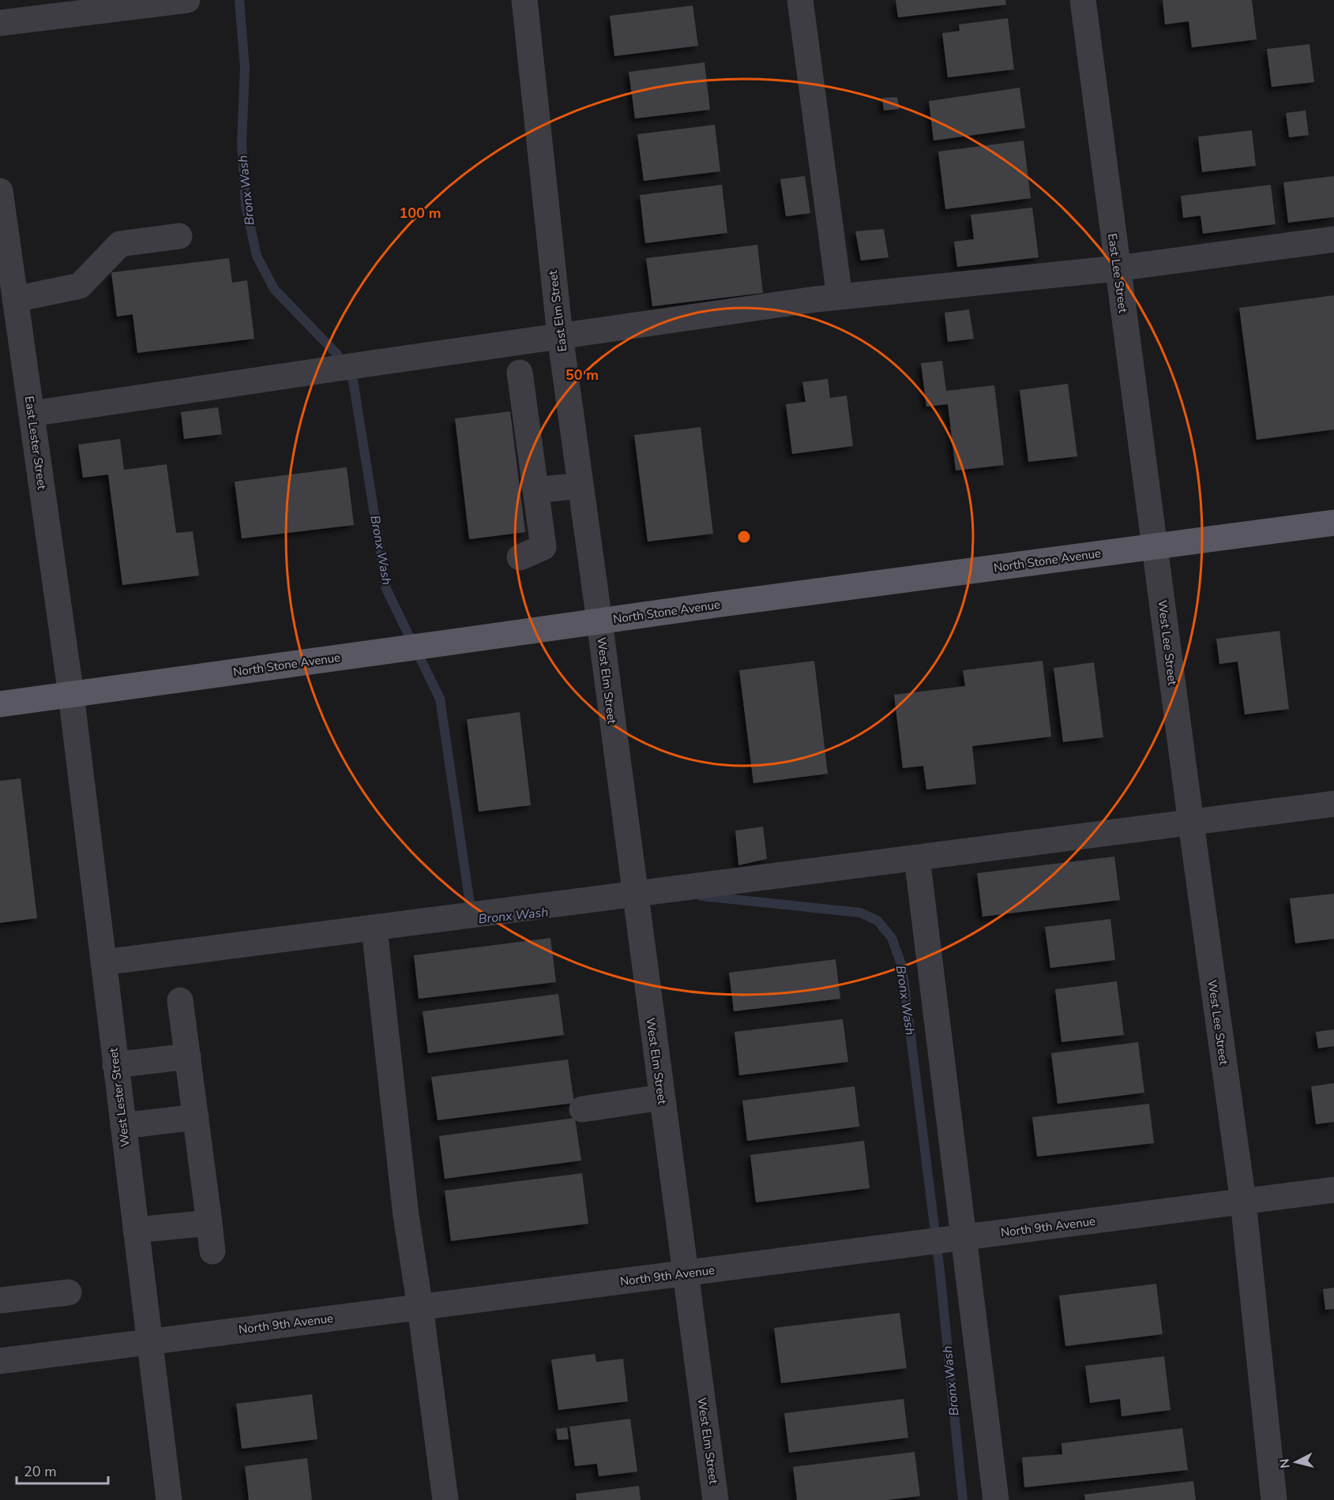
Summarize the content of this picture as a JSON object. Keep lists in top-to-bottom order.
{
  "streets": {
    "main road": ["North Stone Avenue"],
    "street": [
      "East Lee Street",
      "East Elm Street",
      "East Lester Street",
      "West Lee Street",
      "West Elm Street",
      "West Lester Street",
      "North 9th Avenue"
    ]
  },
  "crossings": [
    ["East Lee Street", "North Stone Avenue"],
    ["East Lee Street", "West Lee Street"],
    ["East Elm Street", "North Stone Avenue"],
    ["East Elm Street", "West Elm Street"],
    ["East Lester Street", "North Stone Avenue"],
    ["East Lester Street", "West Lester Street"],
    ["North Stone Avenue", "West Lee Street"],
    ["North Stone Avenue", "West Elm Street"],
    ["North Stone Avenue", "West Lester Street"],
    ["West Lee Street", "North 9th Avenue"],
    ["West Elm Street", "North 9th Avenue"],
    ["West Lester Street", "North 9th Avenue"]
  ],
  "water": ["Bronx Wash"],
  "scale_bar": "20 m",
  "north": "left",
  "rings": ["100 m", "50 m"]
}
